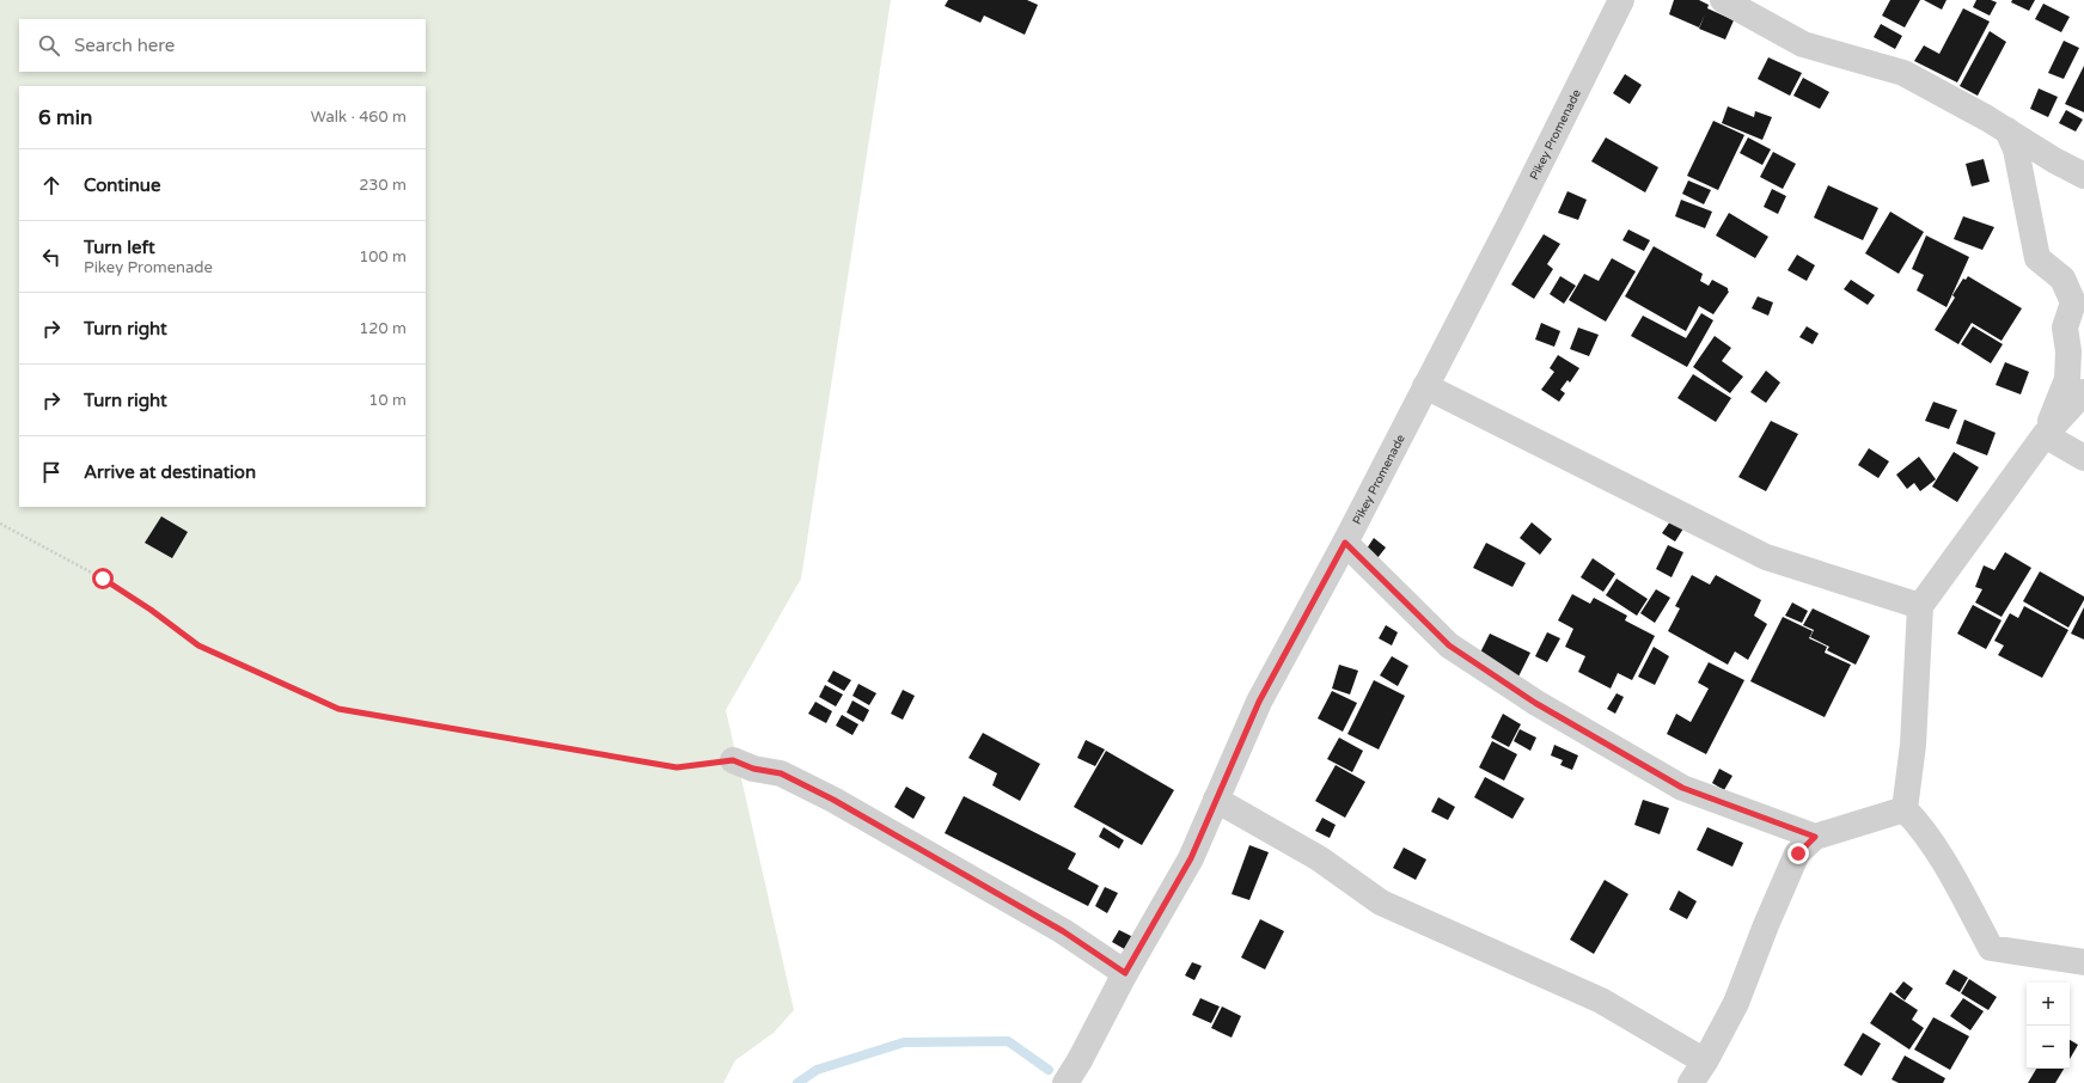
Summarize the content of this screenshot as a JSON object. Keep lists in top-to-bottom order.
{
  "streets": {
    "street": ["Pikey Promenade"]
  },
  "page": {
    "search": "Search here",
    "heading": ["6 min", "Walk · 460 m"],
    "list": [
      ["Continue", "230 m"],
      ["Turn left", "Pikey Promenade", "100 m"],
      ["Turn right", "120 m"],
      ["Turn right", "10 m"],
      "Arrive at destination"
    ],
    "map_buttons": ["+", "−"]
  }
}
